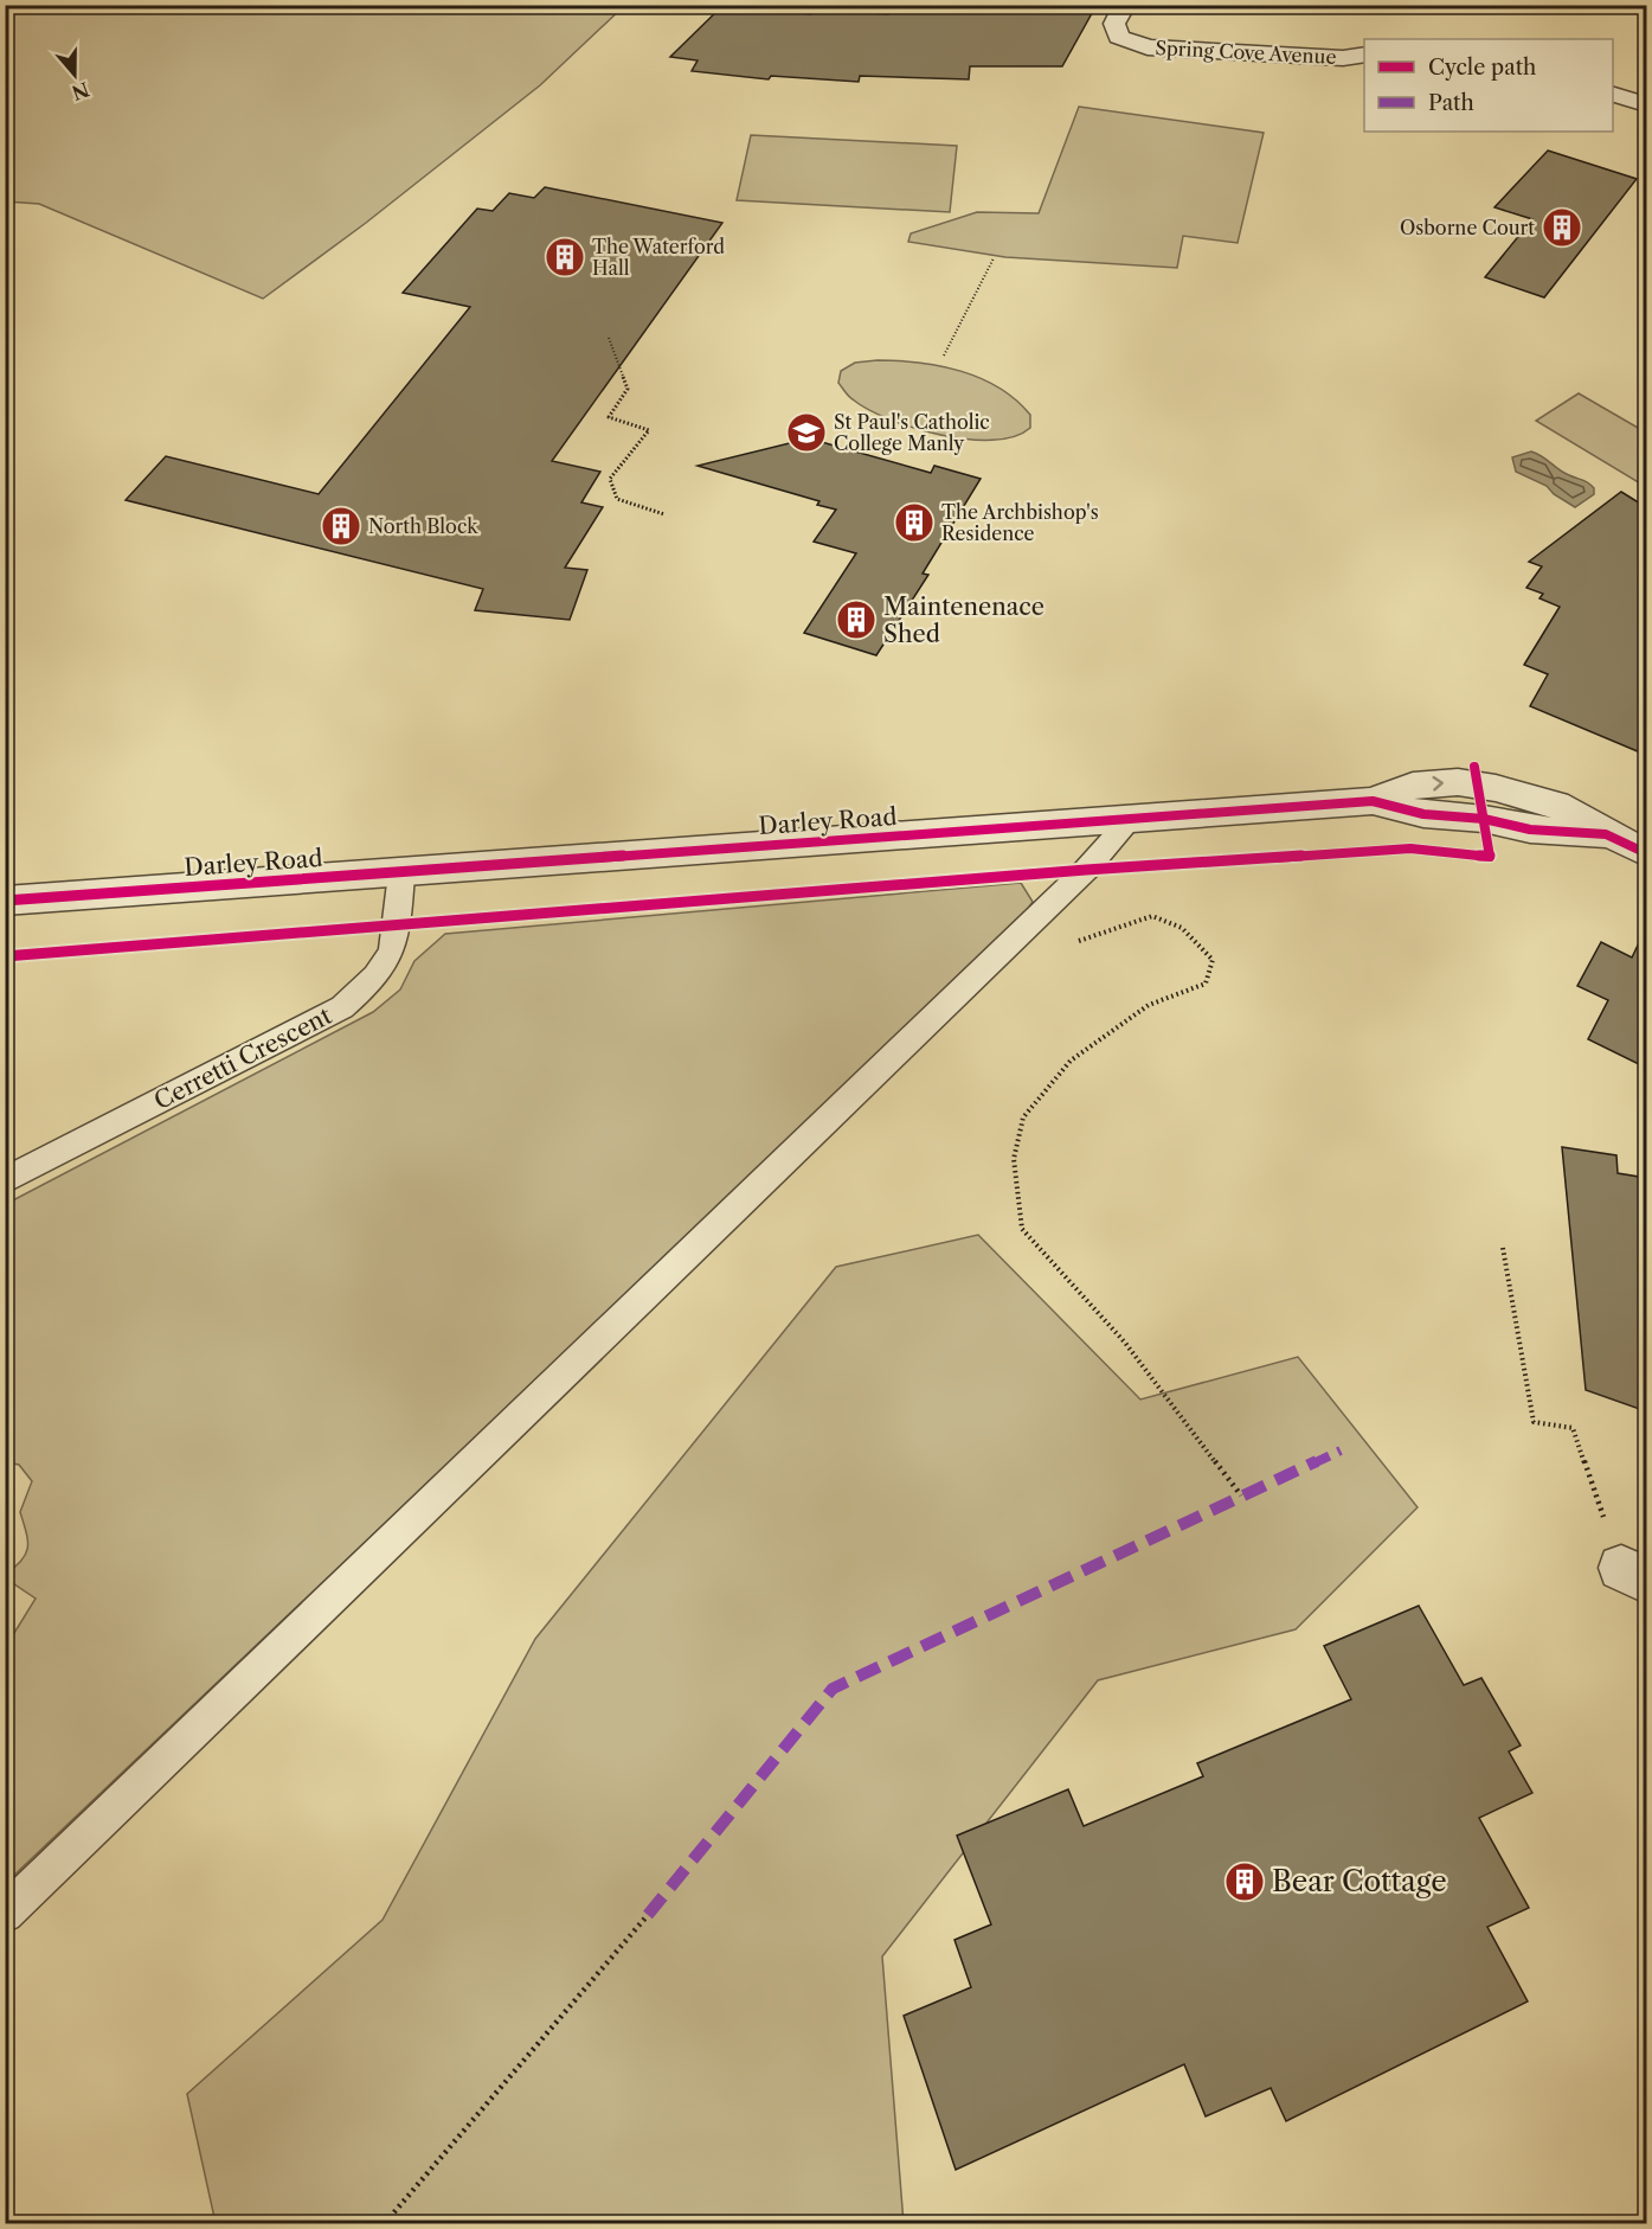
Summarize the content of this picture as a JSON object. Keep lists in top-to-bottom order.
{
  "streets": {
    "street": ["Spring Cove Avenue", "Darley Road"],
    "lane": ["Cerretti Crescent"]
  },
  "crossings": [
    ["Darley Road", "Cerretti Crescent"]
  ],
  "places": {
    "building": [
      "Osborne Court",
      "The Waterford Hall",
      "The Archbishop's Residence",
      "North Block",
      "Maintenenace Shed",
      "Bear Cottage"
    ],
    "school or university": ["St Paul's Catholic College Manly"]
  },
  "legend": ["Cycle path", "Path"],
  "north": "bottom"
}
